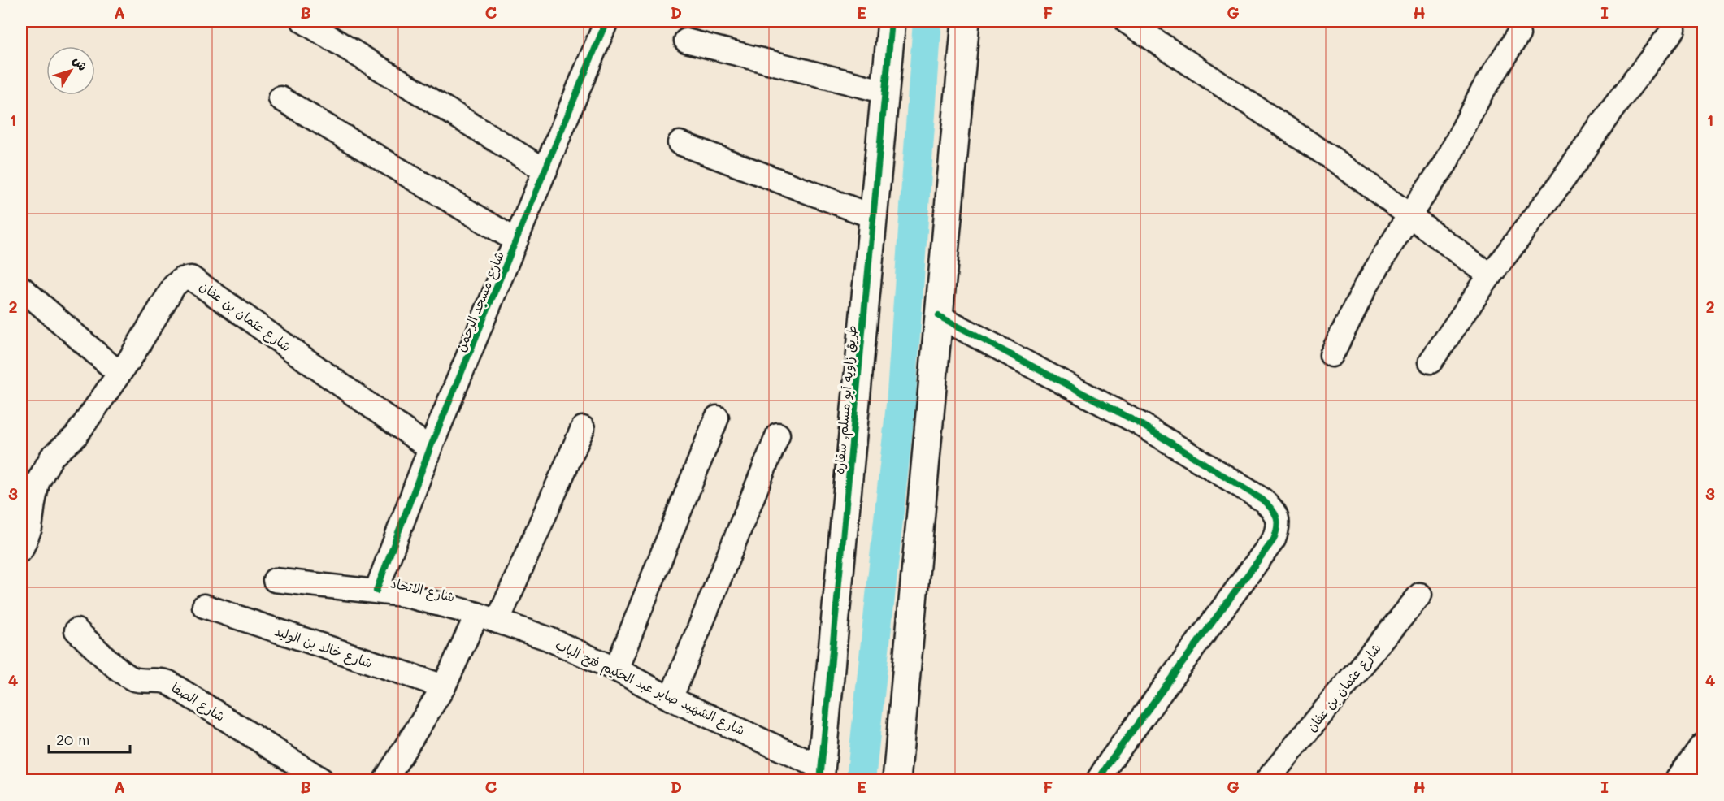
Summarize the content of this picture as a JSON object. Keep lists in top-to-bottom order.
{
  "streets": {
    "street": [
      "شارع مسجد الرحمن",
      "شارع عثمان بن عفان",
      "طريق زاويه أبو مسلم, سقاره",
      "شارع الاتحاد",
      "شارع خالد بن الوليد",
      "شارع الشهيد صابر عبد الحكيم فتح الباب",
      "شارع الصفا"
    ]
  },
  "crossings": [
    ["شارع مسجد الرحمن", "شارع عثمان بن عفان"],
    ["شارع مسجد الرحمن", "شارع الاتحاد"],
    ["طريق زاويه أبو مسلم, سقاره", "شارع الشهيد صابر عبد الحكيم فتح الباب"],
    ["شارع الاتحاد", "شارع الشهيد صابر عبد الحكيم فتح الباب"]
  ],
  "scale_bar": "20 m",
  "north": "top right",
  "grid": {
    "columns": [
      "A",
      "B",
      "C",
      "D",
      "E",
      "F",
      "G",
      "H",
      "I"
    ],
    "rows": [
      "1",
      "2",
      "3",
      "4"
    ]
  }
}
